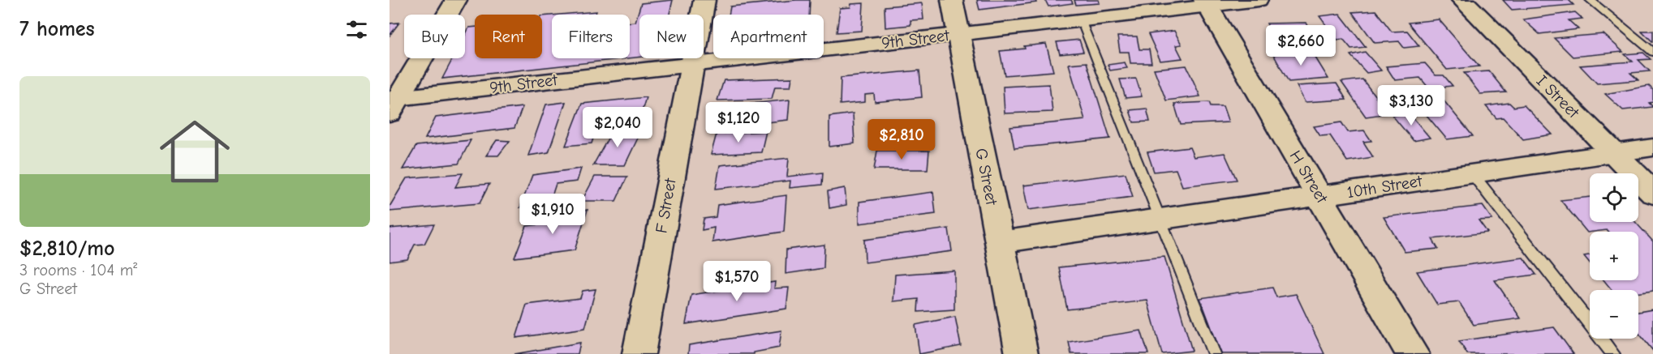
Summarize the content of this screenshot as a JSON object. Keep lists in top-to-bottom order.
{
  "streets": {
    "street": [
      "9th Street",
      "I Street",
      "G Street",
      "H Street",
      "10th Street",
      "F Street"
    ]
  },
  "crossings": [
    ["9th Street", "G Street"],
    ["9th Street", "H Street"],
    ["9th Street", "F Street"],
    ["I Street", "10th Street"],
    ["G Street", "10th Street"],
    ["H Street", "10th Street"]
  ],
  "page": {
    "heading": "7 homes",
    "chip": [
      "Buy",
      "Rent",
      "Filters",
      "New",
      "Apartment"
    ],
    "price": [
      "$2,660",
      "$3,130",
      "$1,120",
      "$2,040",
      "$2,810",
      "$1,910",
      "$1,570"
    ],
    "list": [
      {
        "name": "$2,810/mo",
        "note": "3 rooms · 104 m² · G Street"
      }
    ],
    "map_buttons": ["+", "−"]
  }
}
